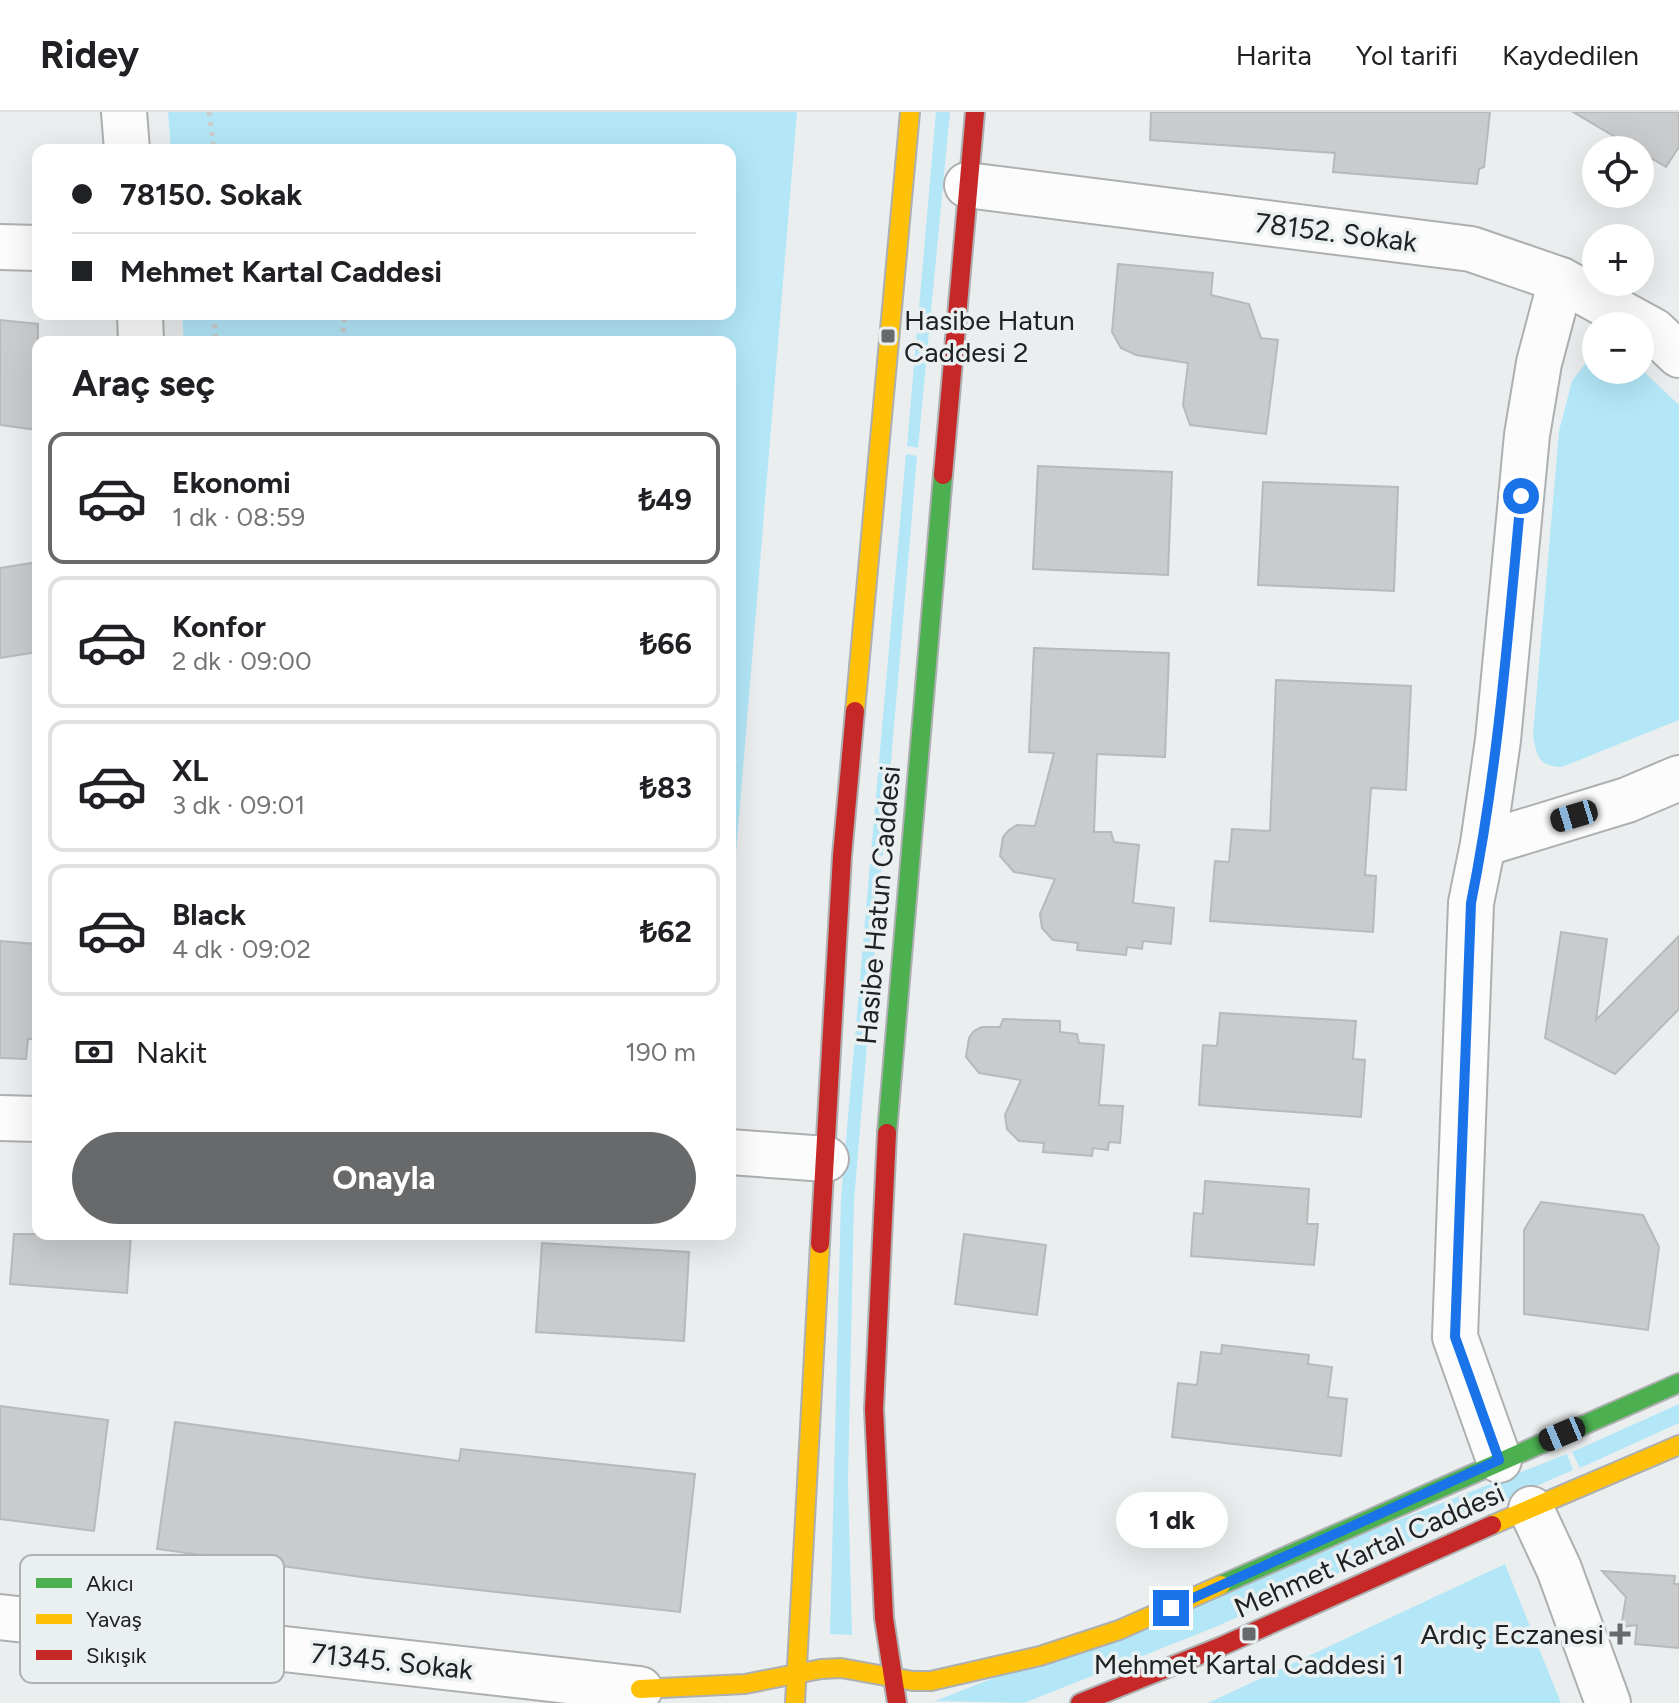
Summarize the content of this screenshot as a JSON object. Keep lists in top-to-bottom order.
{
  "streets": {
    "main road": ["Hasibe Hatun Caddesi", "Mehmet Kartal Caddesi"],
    "street": ["78152. Sokak", "71345. Sokak"]
  },
  "crossings": [
    ["78152. Sokak", "Hasibe Hatun Caddesi"],
    ["Hasibe Hatun Caddesi", "Mehmet Kartal Caddesi"],
    ["Mehmet Kartal Caddesi", "71345. Sokak"]
  ],
  "places": {
    "transit": ["Hasibe Hatun Caddesi 2", "Mehmet Kartal Caddesi 1"],
    "health": ["Ardıç Eczanesi"]
  },
  "legend": ["Akıcı", "Yavaş", "Sıkışık"],
  "page": {
    "header": "Ridey",
    "nav": ["Harita", "Yol tarifi", "Kaydedilen"],
    "map_buttons": ["+", "−"],
    "banner": ["78150. Sokak", "Mehmet Kartal Caddesi"],
    "heading": "Araç seç",
    "list": [
      {
        "name": "Ekonomi",
        "note": "1 dk · 08:59",
        "value": "₺49"
      },
      {
        "name": "Konfor",
        "note": "2 dk · 09:00",
        "value": "₺66"
      },
      {
        "name": "XL",
        "note": "3 dk · 09:01",
        "value": "₺83"
      },
      {
        "name": "Black",
        "note": "4 dk · 09:02",
        "value": "₺62"
      }
    ],
    "pay": ["Nakit", "190 m"],
    "buttons": "Onayla",
    "bubble": "1 dk"
  }
}
